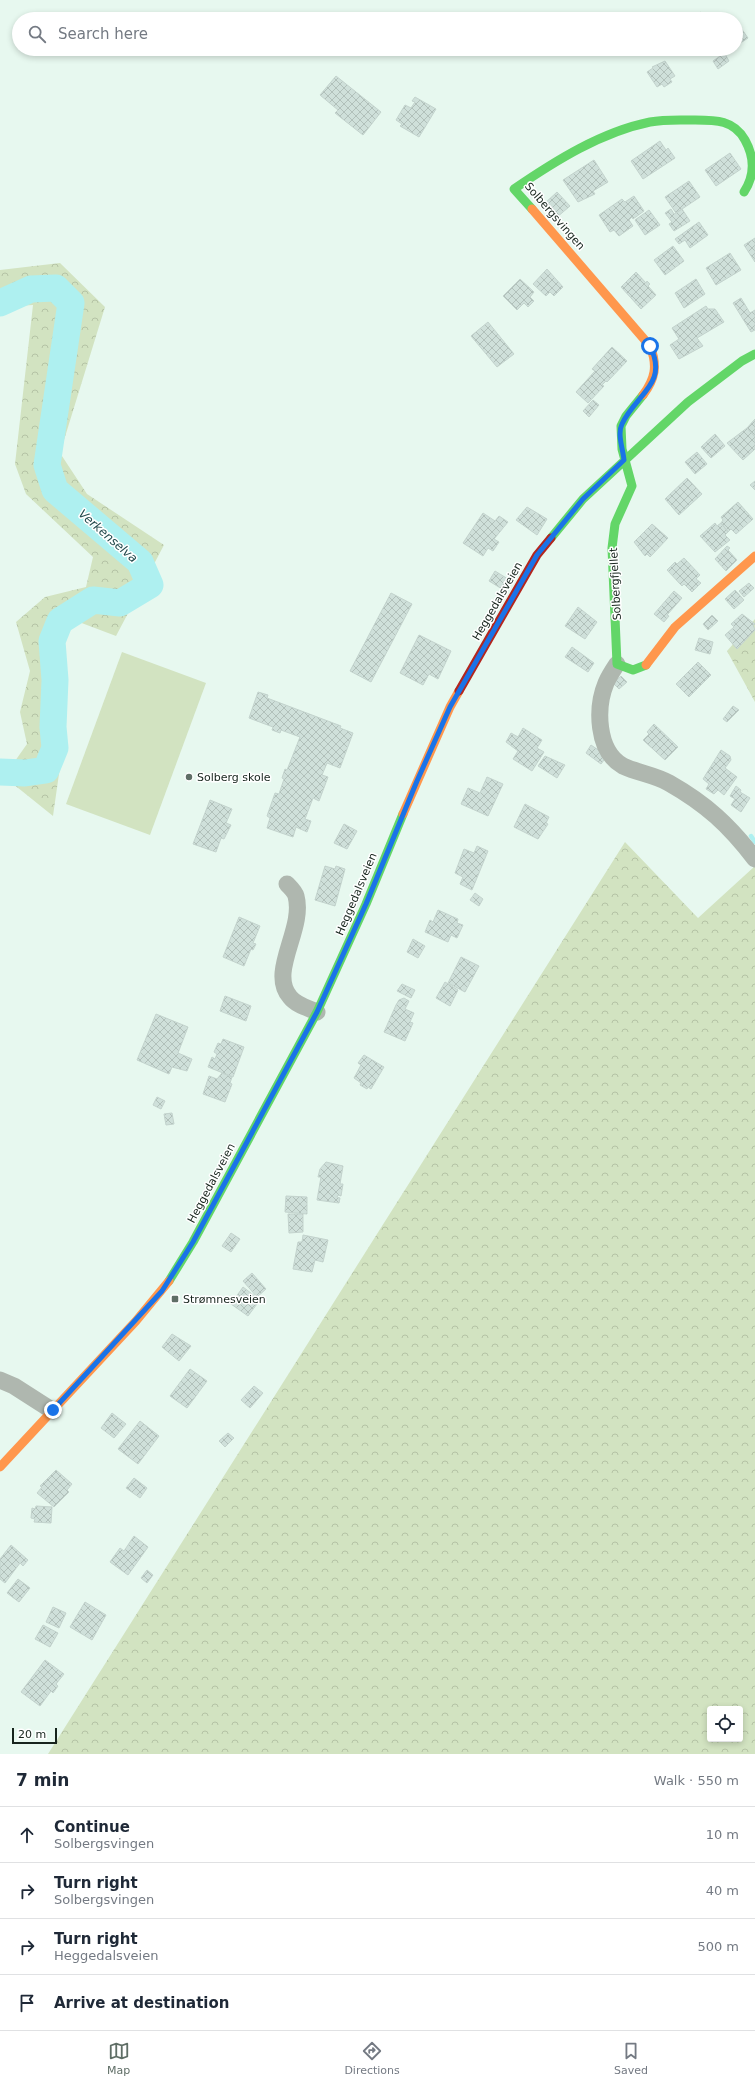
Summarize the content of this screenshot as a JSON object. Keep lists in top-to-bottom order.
{
  "streets": {
    "main road": ["Solbergsvingen", "Solbergfjellet", "Heggedalsveien"]
  },
  "crossings": [
    ["Solbergsvingen", "Solbergfjellet"],
    ["Solbergsvingen", "Heggedalsveien"],
    ["Solbergfjellet", "Heggedalsveien"]
  ],
  "water": ["Verkenselva"],
  "places": {
    "other": ["Solberg skole"],
    "transit": ["Strømnesveien"]
  },
  "scale_bar": "20 m",
  "page": {
    "search": "Search here",
    "scale": "20 m",
    "heading": ["7 min", "Walk · 550 m"],
    "list": [
      ["Continue", "Solbergsvingen", "10 m"],
      ["Turn right", "Solbergsvingen", "40 m"],
      ["Turn right", "Heggedalsveien", "500 m"],
      "Arrive at destination"
    ],
    "nav": ["Map", "Directions", "Saved"]
  }
}
